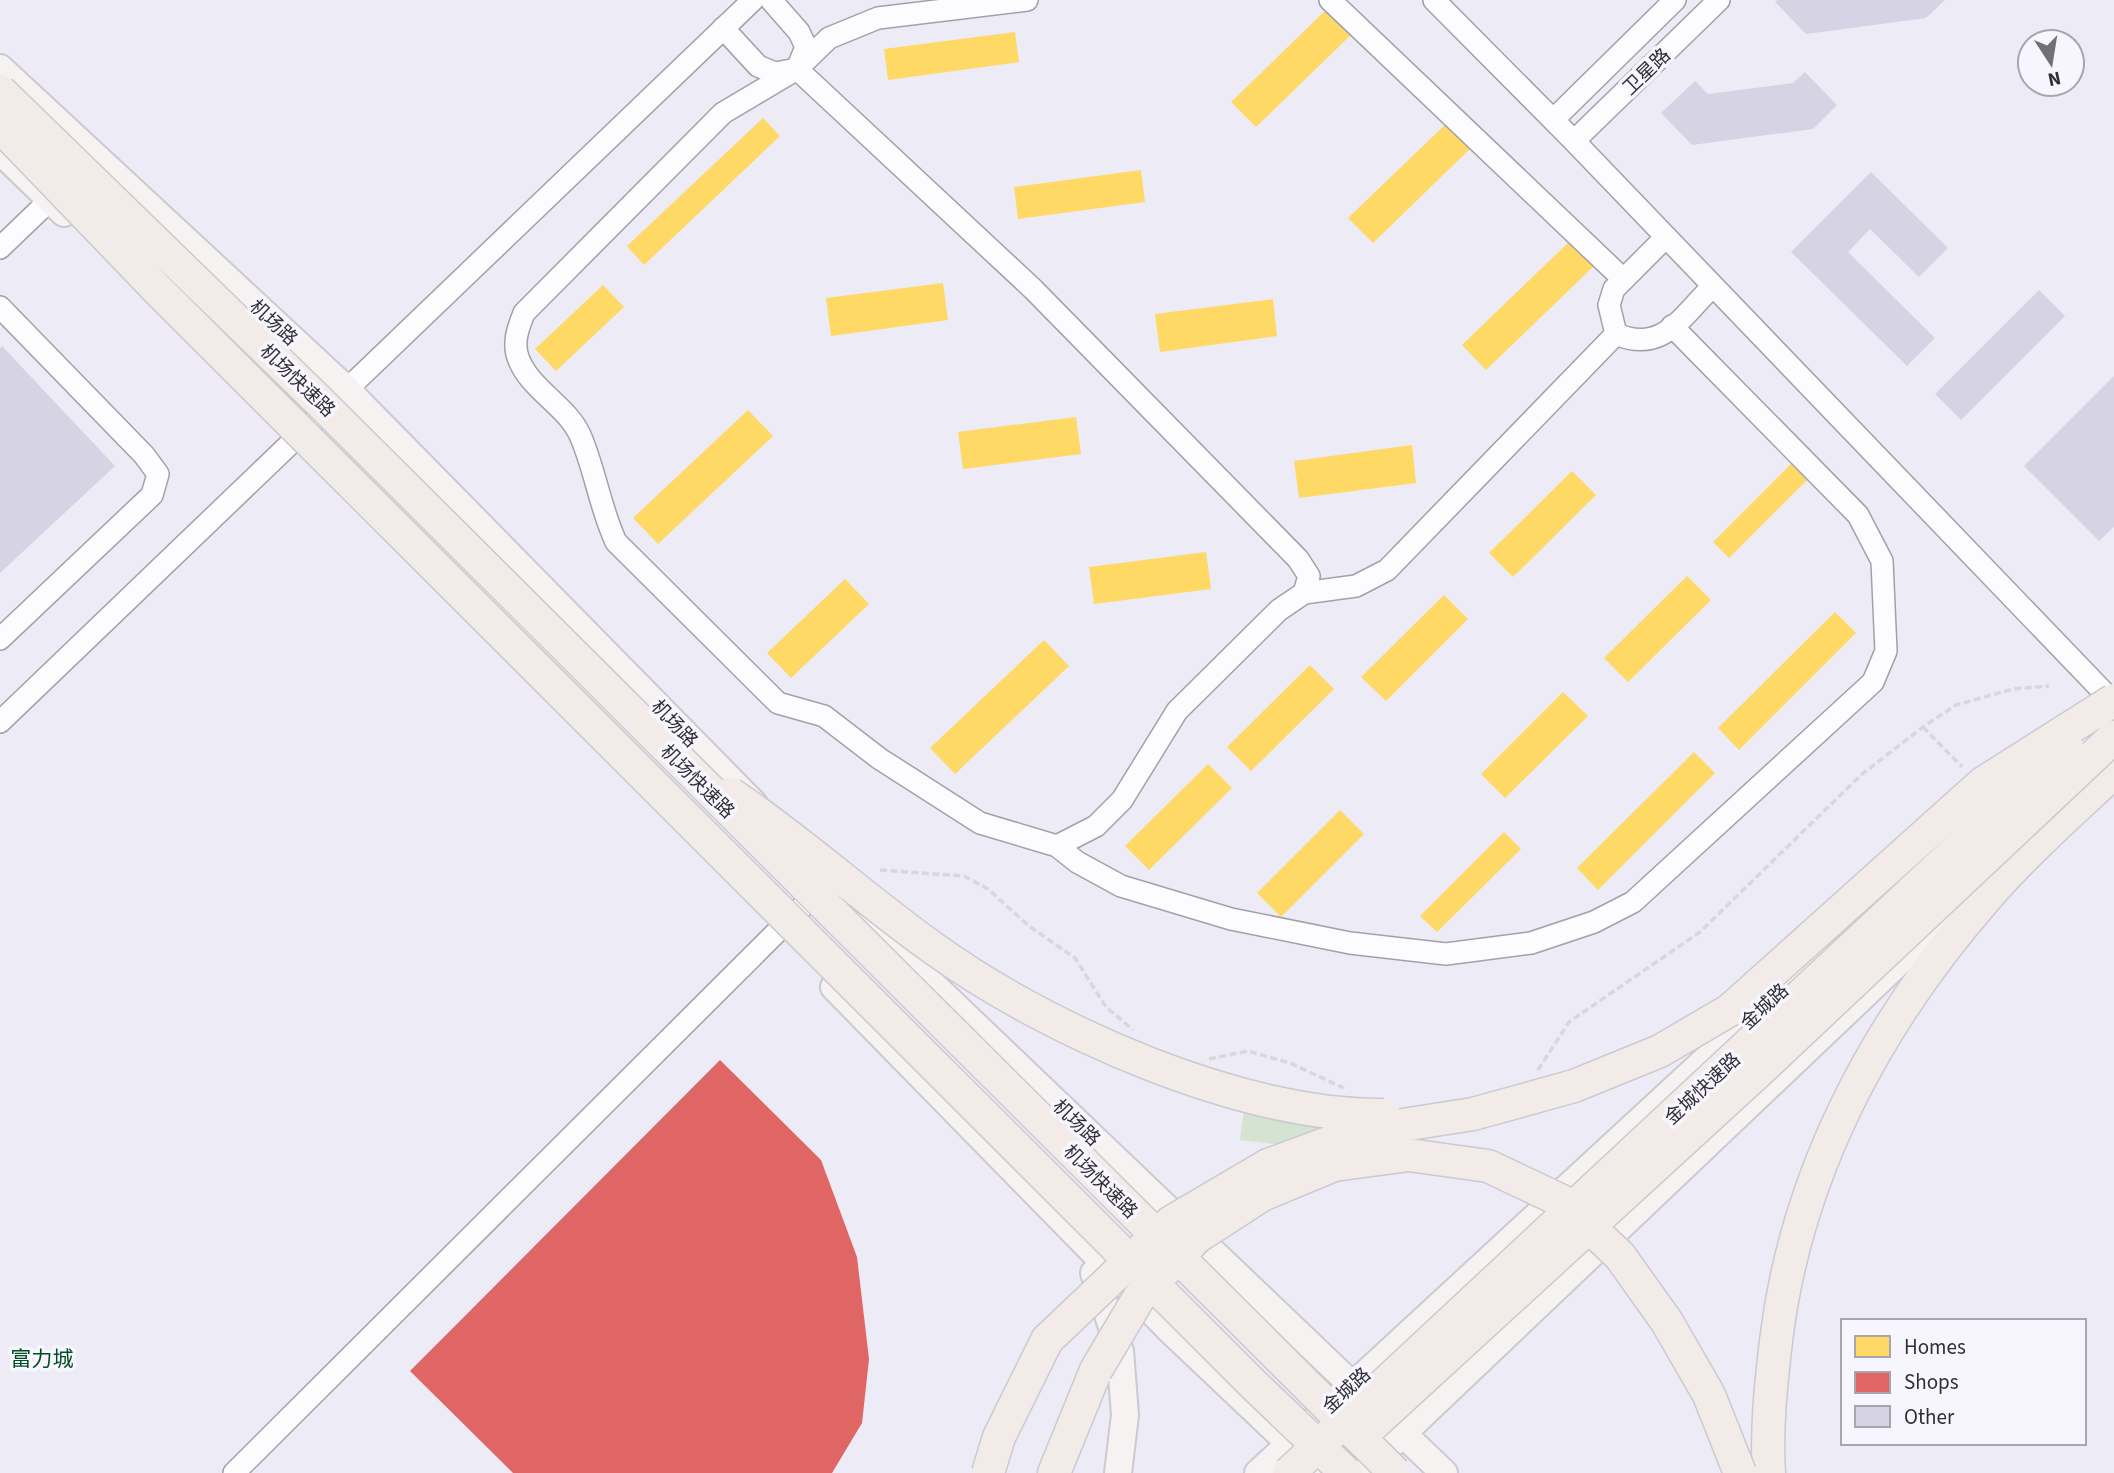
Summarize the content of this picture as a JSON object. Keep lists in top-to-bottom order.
{
  "streets": {
    "highway": ["机场快速路", "金城快速路"],
    "main road": ["机场路", "金城路"],
    "street": ["卫星路"]
  },
  "crossings": [
    ["机场路", "金城路"],
    ["金城路", "金城快速路"]
  ],
  "districts": ["富力城"],
  "legend": ["Homes", "Shops", "Other"],
  "north": "bottom"
}
